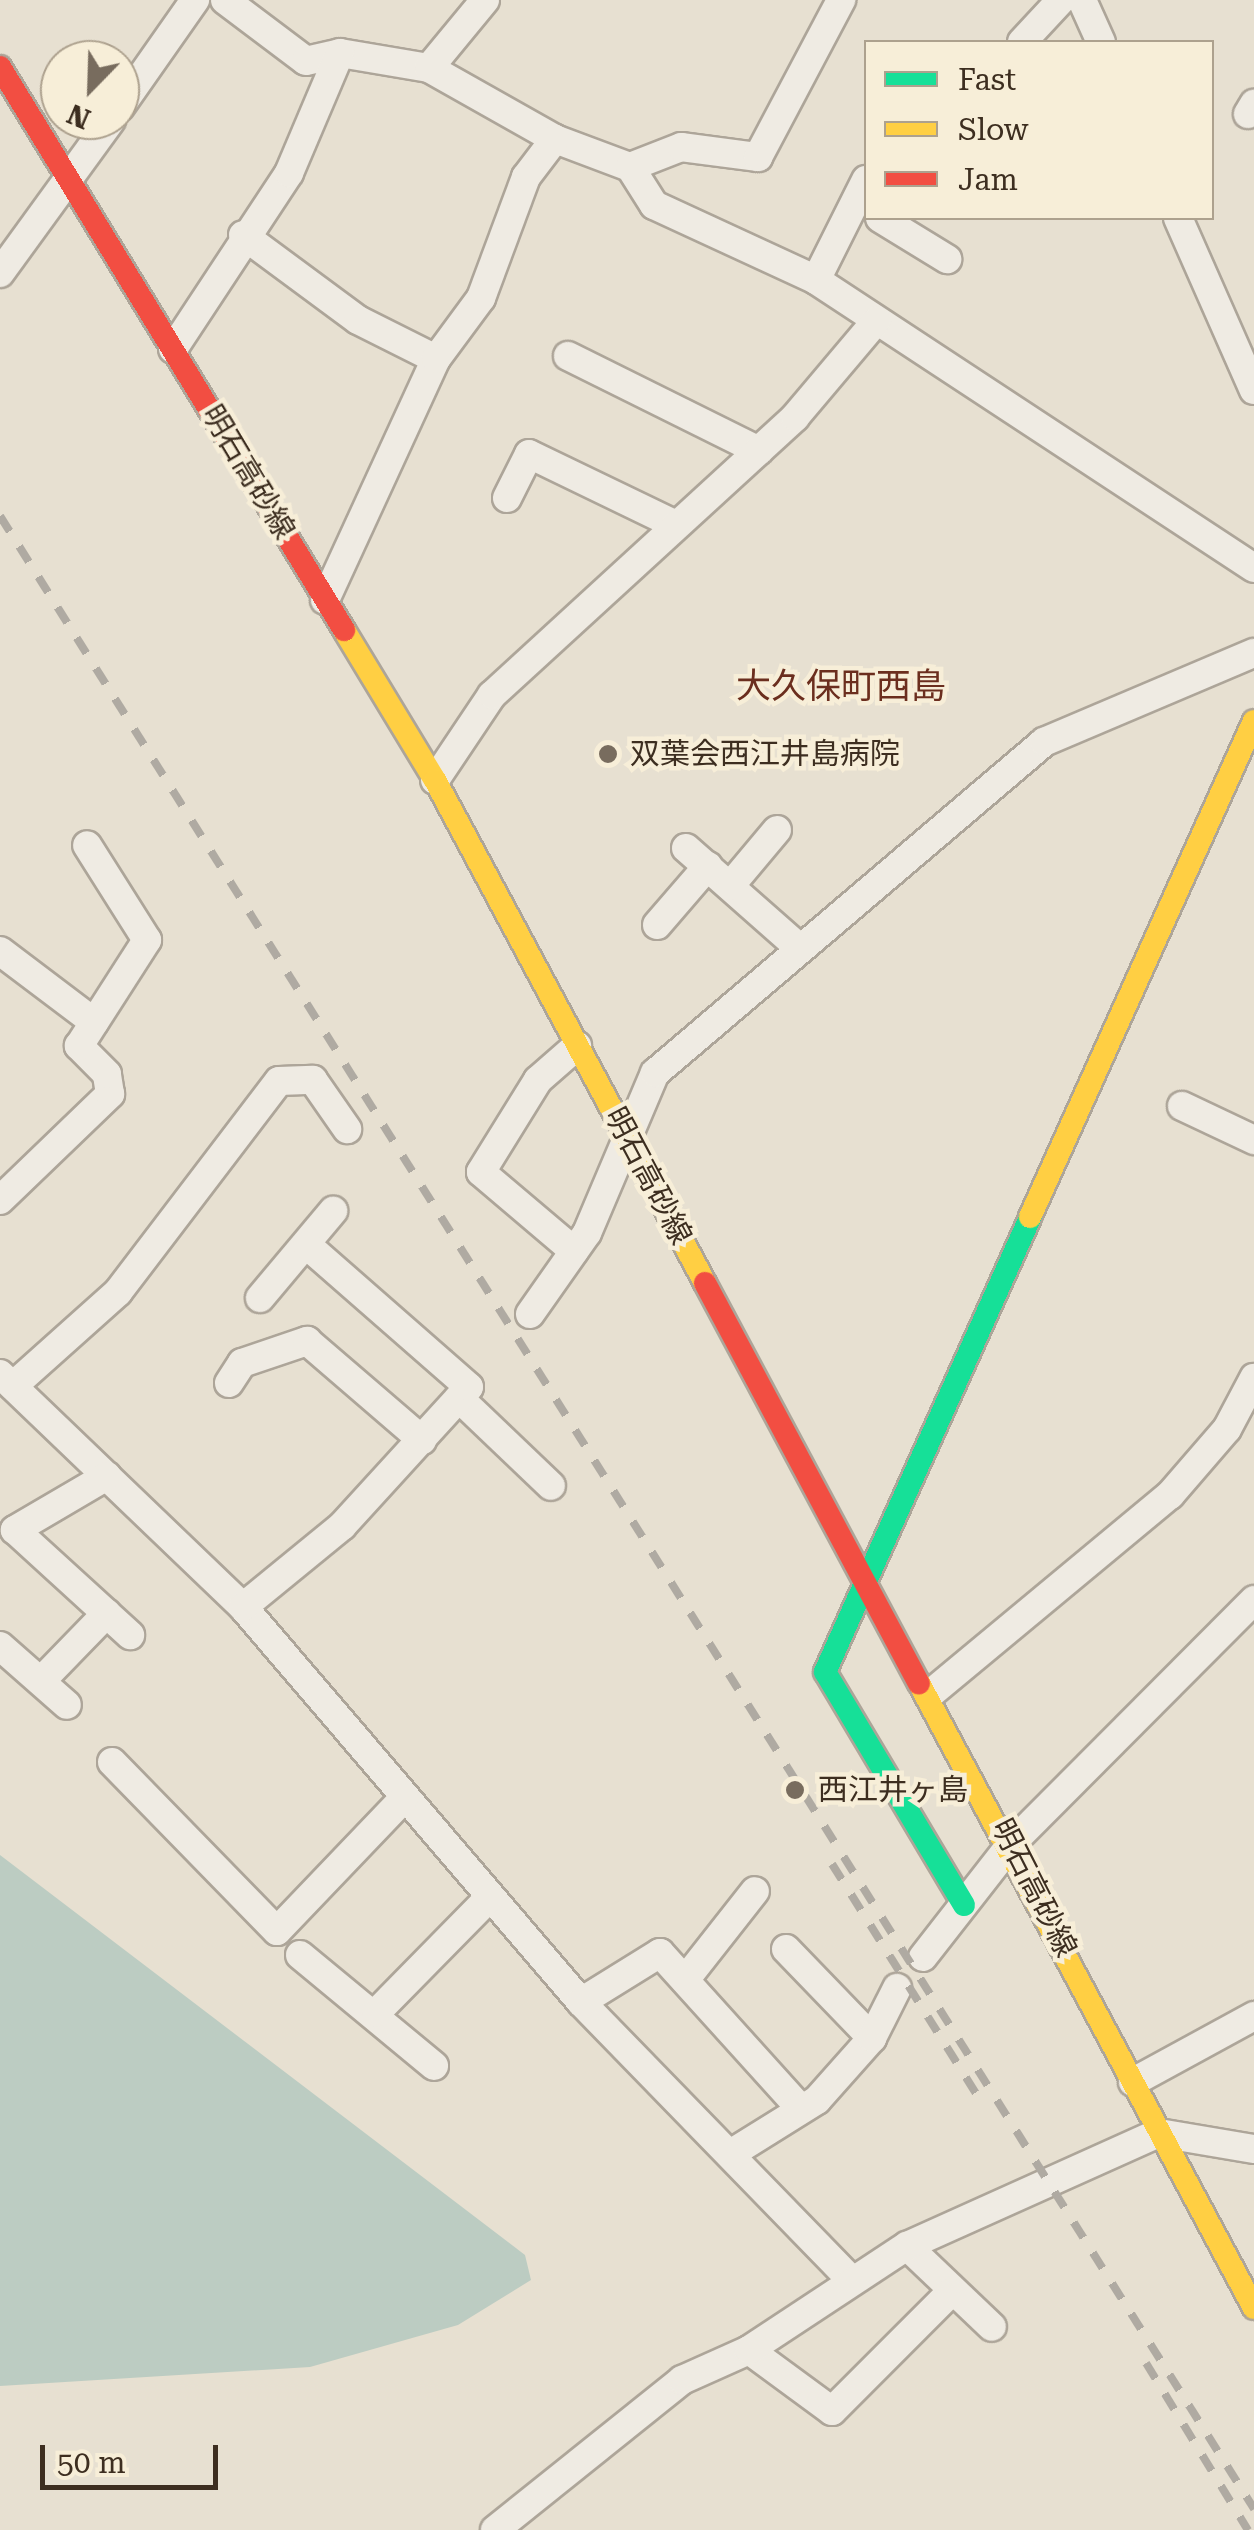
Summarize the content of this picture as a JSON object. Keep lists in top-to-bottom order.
{
  "streets": {
    "main road": ["明石高砂線"]
  },
  "districts": ["大久保町西島"],
  "places": ["双葉会西江井島病院", "西江井ヶ島"],
  "legend": ["Fast", "Slow", "Jam"],
  "scale_bar": "50 m",
  "north": "bottom left"
}
